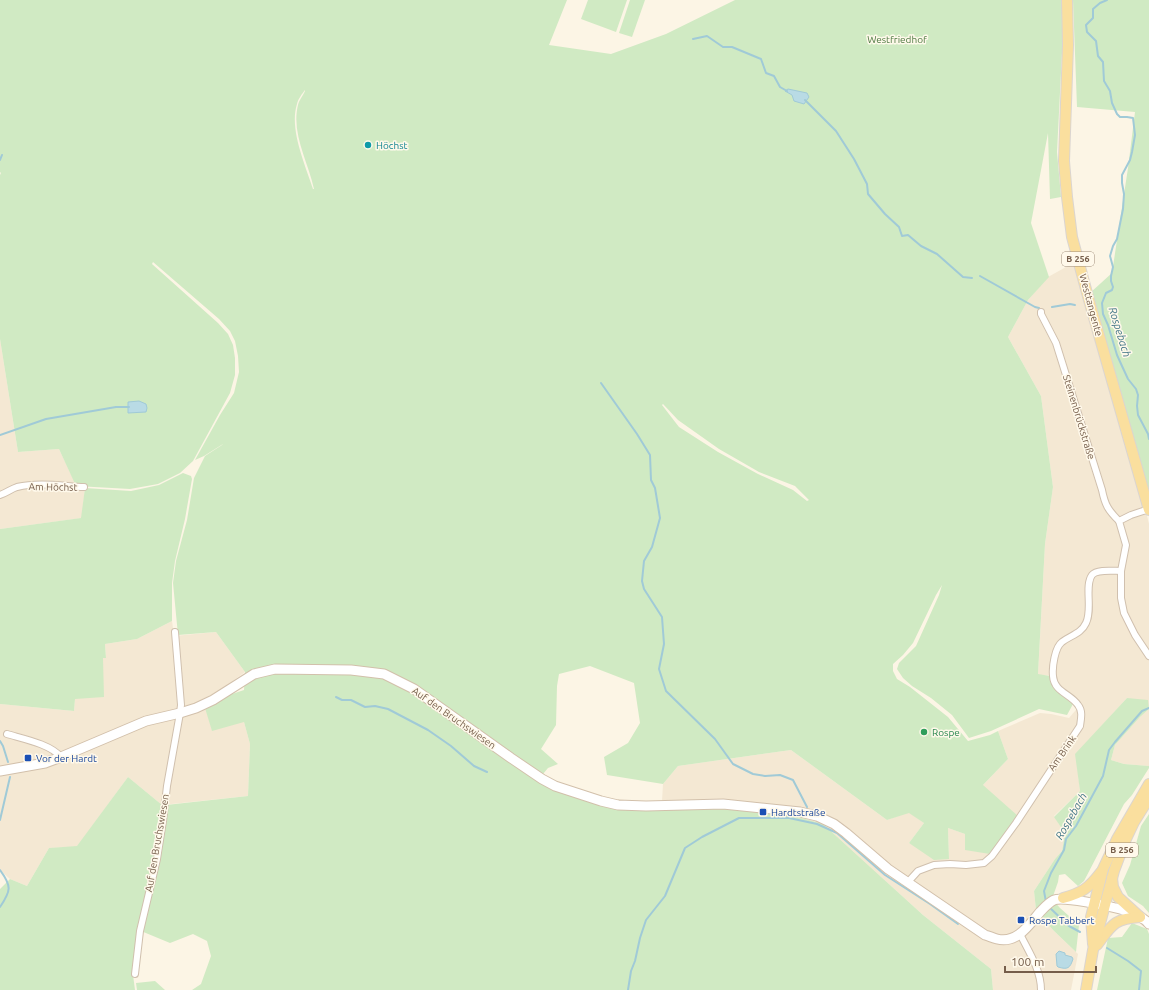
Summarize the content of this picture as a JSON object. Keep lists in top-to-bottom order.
{
  "streets": {
    "main road": ["B 256", "Westtangente"],
    "street": [
      "Steinenbrückstraße",
      "Am Höchst",
      "Auf den Bruchswiesen",
      "Am Brink"
    ]
  },
  "crossings": [
    ["Steinenbrückstraße", "Am Brink"],
    ["Auf den Bruchswiesen", "Am Brink"]
  ],
  "water": ["Rospebach"],
  "parks": ["Westfriedhof"],
  "places": {
    "other": ["Höchst", "Rospe"],
    "transit": ["Vor der Hardt", "Hardtstraße", "Rospe Tabbert"]
  },
  "scale_bar": "100 m"
}
